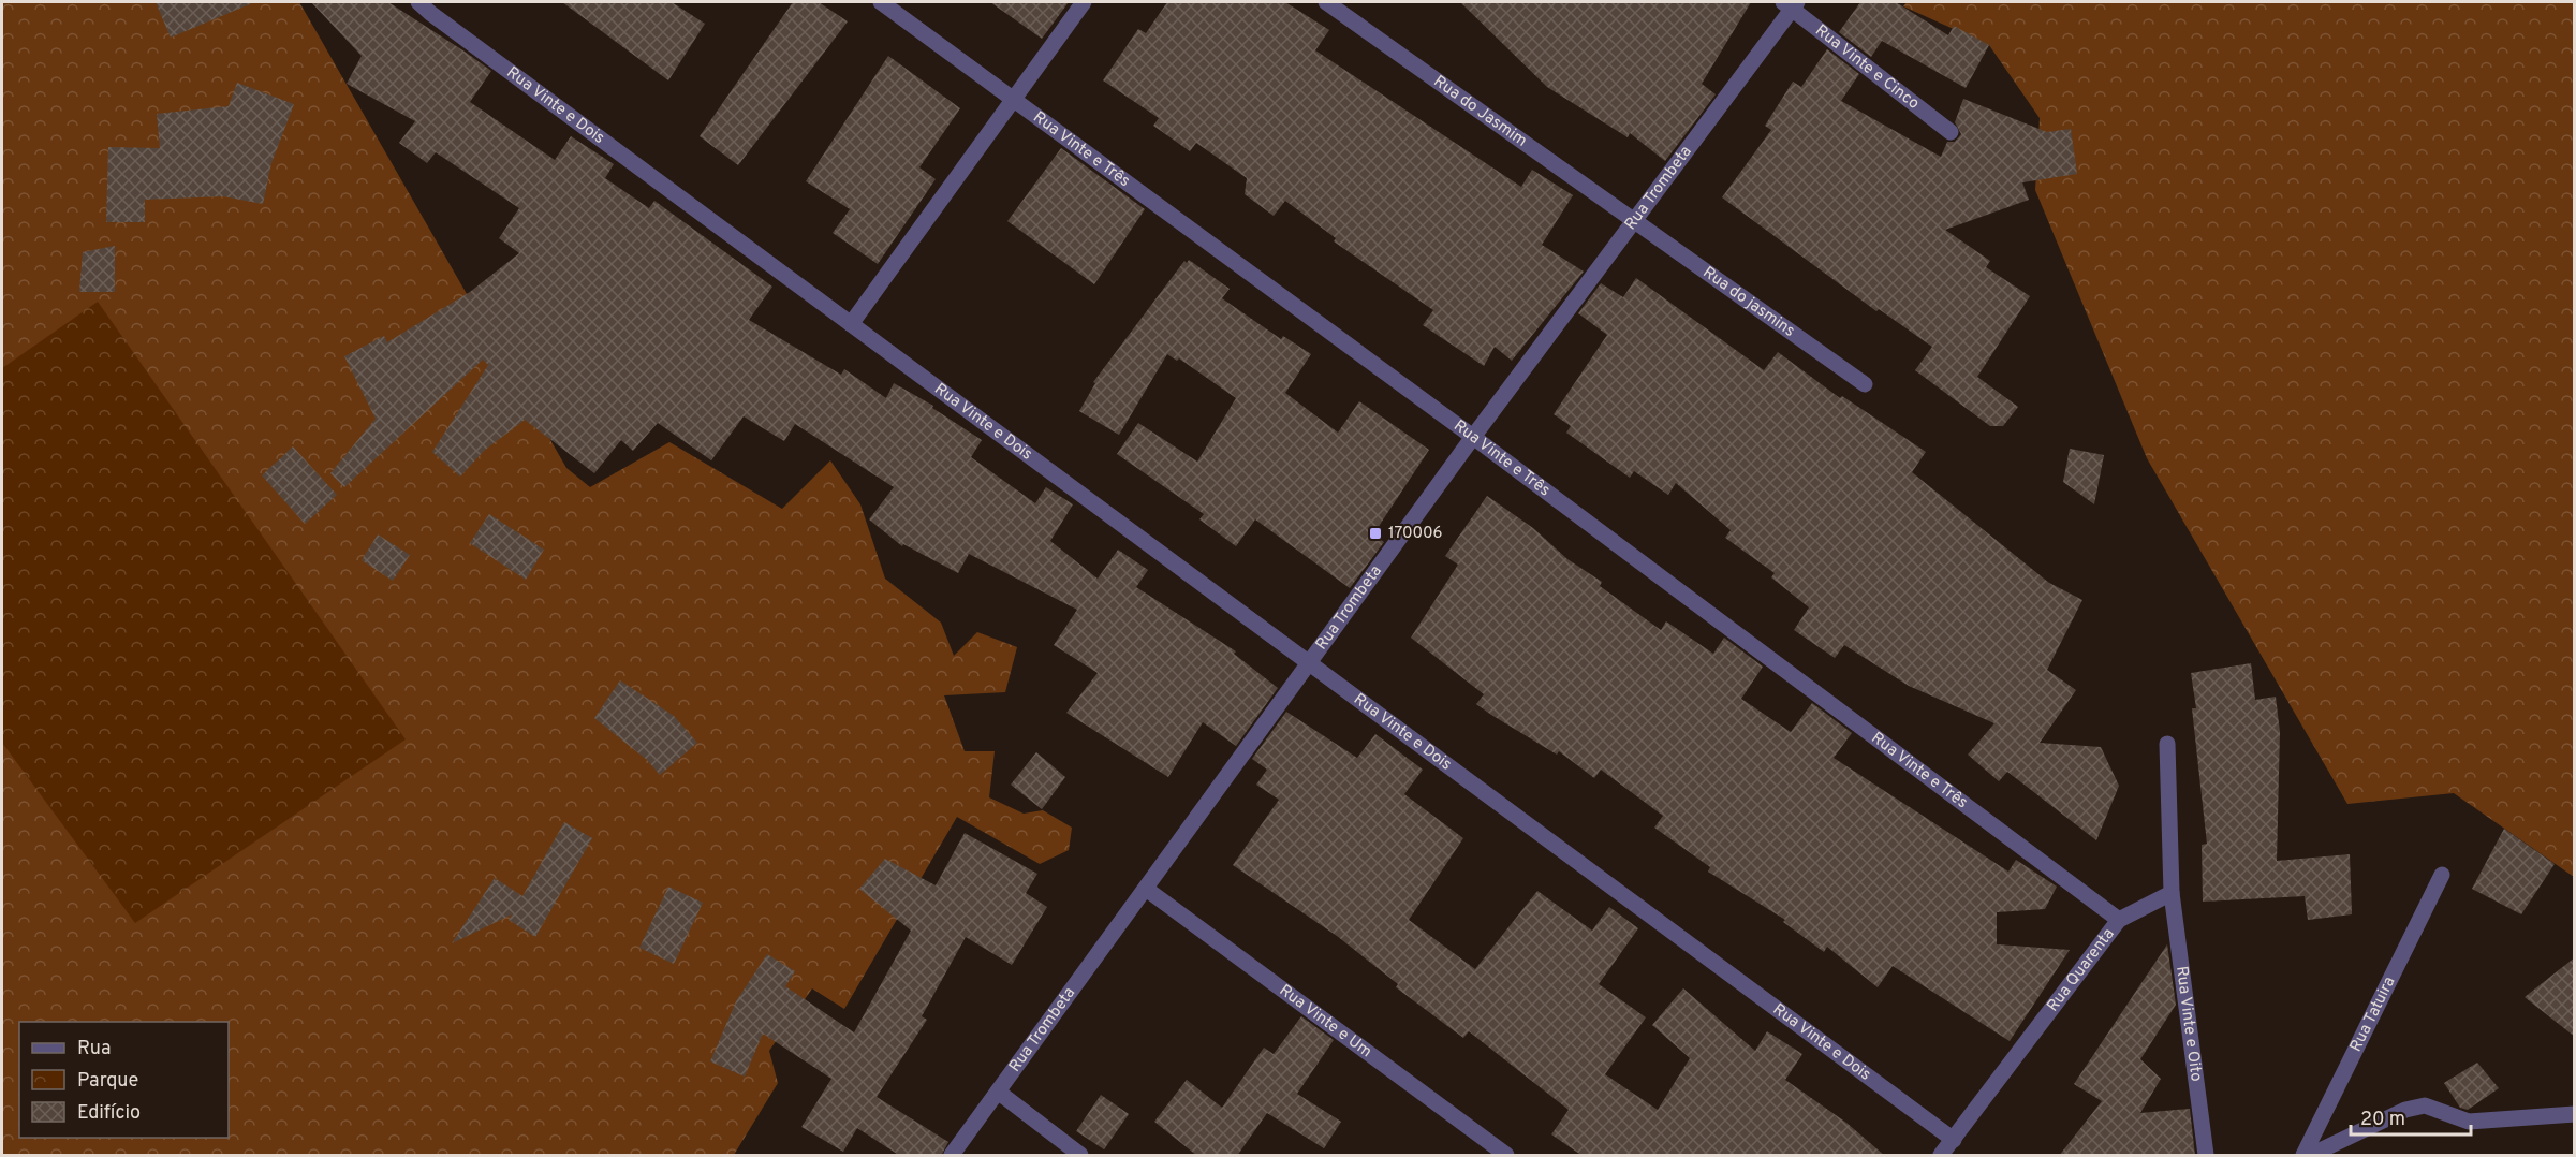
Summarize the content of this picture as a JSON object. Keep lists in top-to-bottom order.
{
  "streets": {
    "street": [
      "Rua Vinte e Cinco",
      "Rua Vinte e Dois",
      "Rua do Jasmim",
      "Rua Vinte e Três",
      "Rua Trombeta",
      "Rua do jasmins",
      "Rua Quarenta",
      "Rua Tatuira",
      "Rua Vinte e Um",
      "Rua Vinte e Oito"
    ]
  },
  "crossings": [
    ["Rua Vinte e Cinco", "Rua Trombeta"],
    ["Rua Vinte e Dois", "Rua Trombeta"],
    ["Rua Vinte e Dois", "Rua Quarenta"],
    ["Rua do Jasmim", "Rua Trombeta"],
    ["Rua do Jasmim", "Rua do jasmins"],
    ["Rua Vinte e Três", "Rua Trombeta"],
    ["Rua Vinte e Três", "Rua Quarenta"],
    ["Rua Trombeta", "Rua do jasmins"],
    ["Rua Trombeta", "Rua Vinte e Um"],
    ["Rua Quarenta", "Rua Vinte e Oito"]
  ],
  "places": {
    "transit": ["170006"]
  },
  "legend": ["Rua", "Parque", "Edifício"],
  "scale_bar": "20 m"
}
